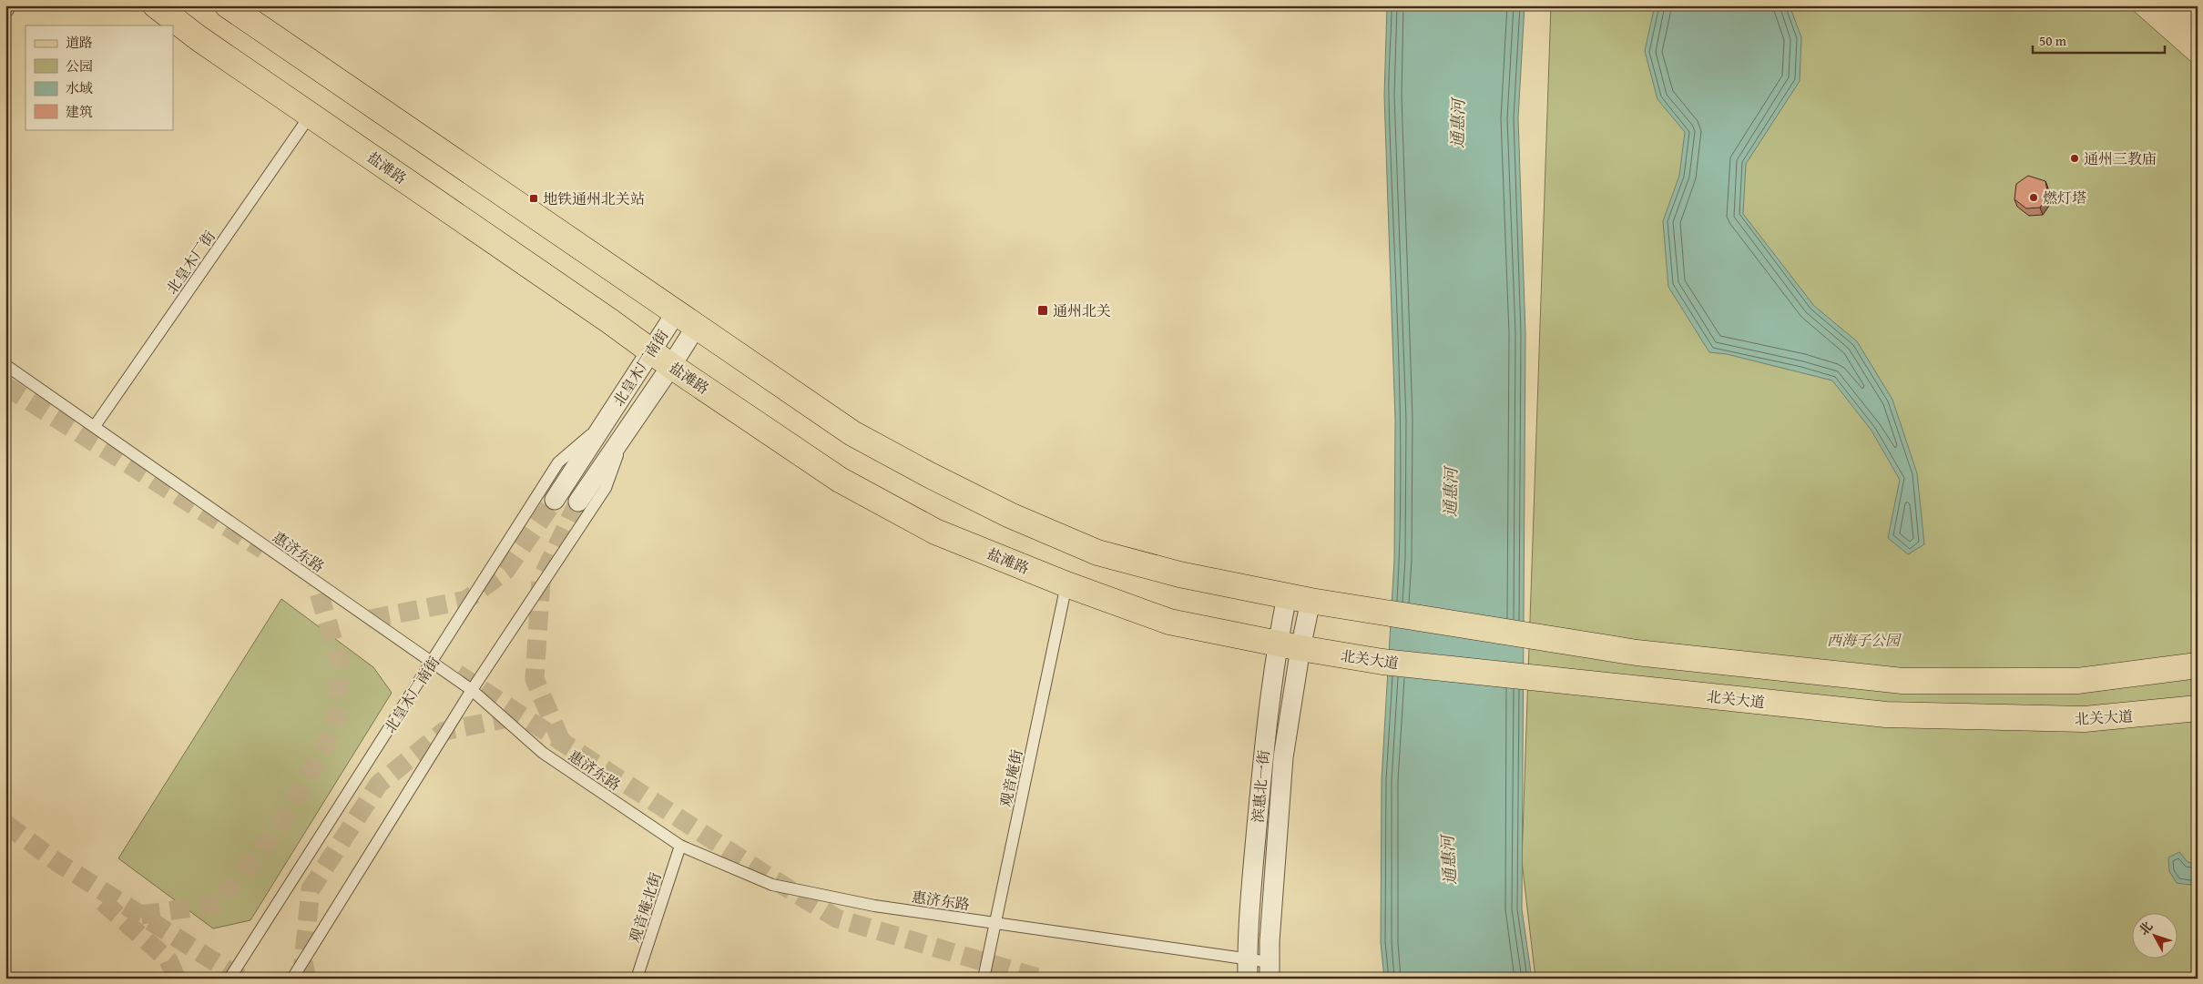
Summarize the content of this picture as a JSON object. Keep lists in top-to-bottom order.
{
  "streets": {
    "main road": ["盐滩路", "北关大道"],
    "street": [
      "北皇木厂街",
      "北皇木厂南街",
      "惠济东路",
      "观音庵街",
      "滨惠北一街",
      "观音庵北街"
    ]
  },
  "crossings": [
    ["盐滩路", "北皇木厂街"],
    ["盐滩路", "北皇木厂南街"],
    ["盐滩路", "北关大道"],
    ["盐滩路", "观音庵街"],
    ["盐滩路", "滨惠北一街"],
    ["北皇木厂街", "惠济东路"],
    ["北皇木厂南街", "惠济东路"],
    ["惠济东路", "观音庵街"],
    ["惠济东路", "滨惠北一街"],
    ["惠济东路", "观音庵北街"],
    ["北关大道", "滨惠北一街"]
  ],
  "water": ["通惠河"],
  "parks": ["西海子公园"],
  "places": {
    "other": ["通州三教庙", "燃灯塔"],
    "transit": ["地铁通州北关站", "通州北关"]
  },
  "legend": [
    "道路",
    "公园",
    "水域",
    "建筑"
  ],
  "scale_bar": "50 m",
  "north": "top left"
}
